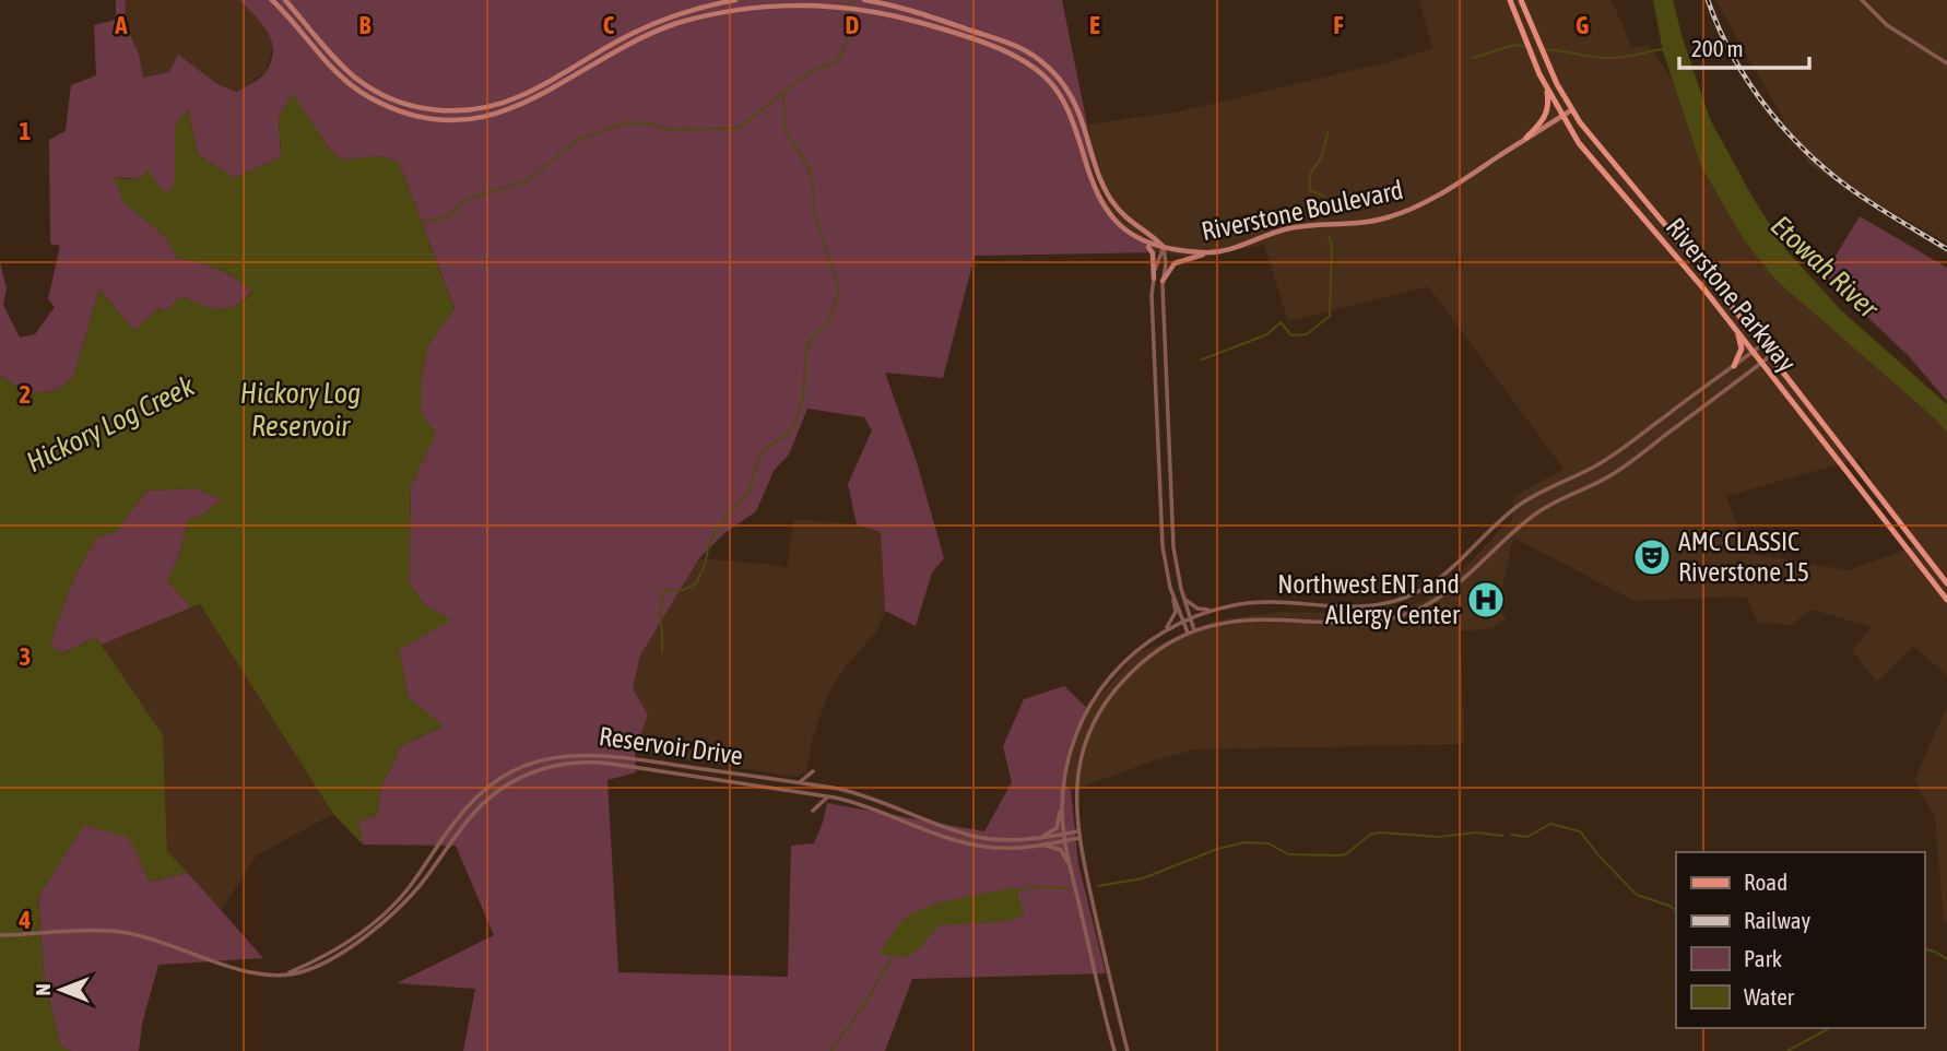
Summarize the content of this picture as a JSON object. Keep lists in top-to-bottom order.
{
  "streets": {
    "main road": ["Riverstone Boulevard", "Riverstone Parkway"],
    "street": ["Reservoir Drive"]
  },
  "crossings": [
    ["Riverstone Boulevard", "Riverstone Parkway"]
  ],
  "water": ["Etowah River", "Hickory Log Reservoir", "Hickory Log Creek"],
  "places": {
    "theatre": ["AMC CLASSIC Riverstone 15"],
    "hospital": ["Northwest ENT and Allergy Center"]
  },
  "legend": [
    "Road",
    "Railway",
    "Park",
    "Water"
  ],
  "scale_bar": "200 m",
  "north": "left",
  "grid": {
    "columns": [
      "A",
      "B",
      "C",
      "D",
      "E",
      "F",
      "G"
    ],
    "rows": [
      "1",
      "2",
      "3",
      "4"
    ]
  }
}
